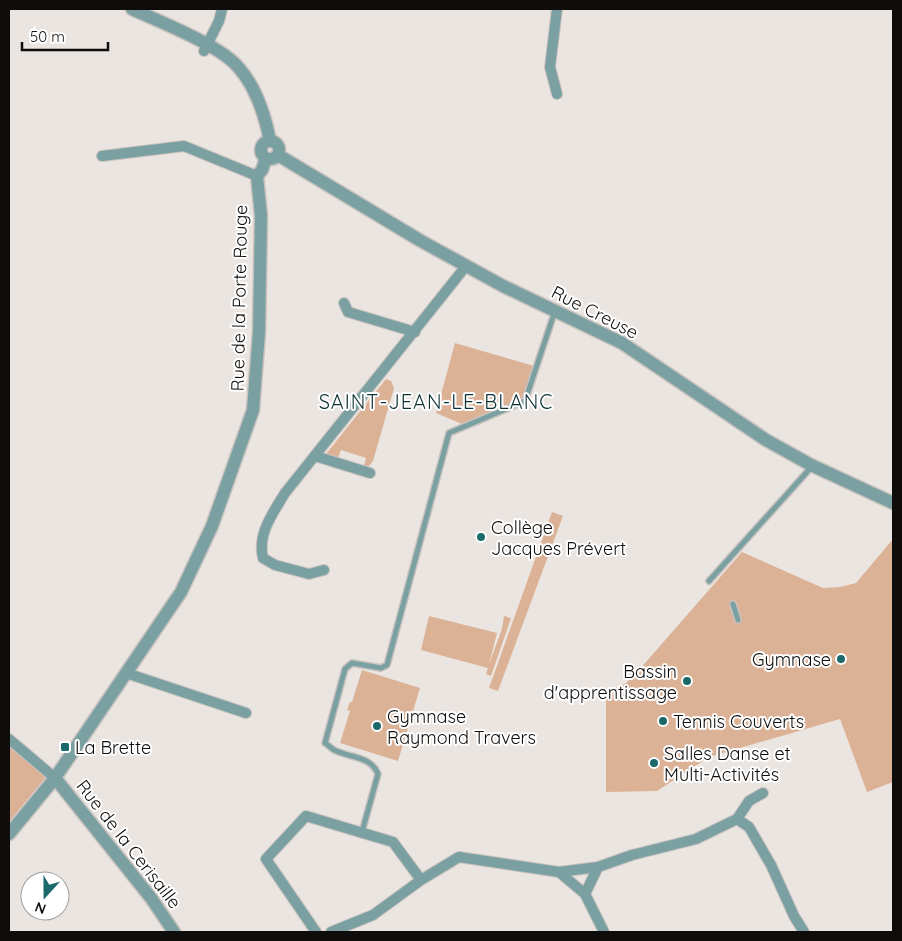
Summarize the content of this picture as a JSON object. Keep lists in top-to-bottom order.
{
  "streets": {
    "street": ["Rue de la Porte Rouge", "Rue Creuse", "Rue de la Cerisaille"]
  },
  "crossings": [
    ["Rue de la Porte Rouge", "Rue de la Cerisaille"]
  ],
  "districts": ["SAINT-JEAN-LE-BLANC"],
  "places": {
    "other": [
      "Collège Jacques Prévert",
      "Gymnase",
      "Bassin d'apprentissage",
      "Tennis Couverts",
      "Gymnase Raymond Travers",
      "Salles Danse et Multi-Activités"
    ],
    "transit": ["La Brette"]
  },
  "scale_bar": "50 m",
  "north": "bottom"
}
